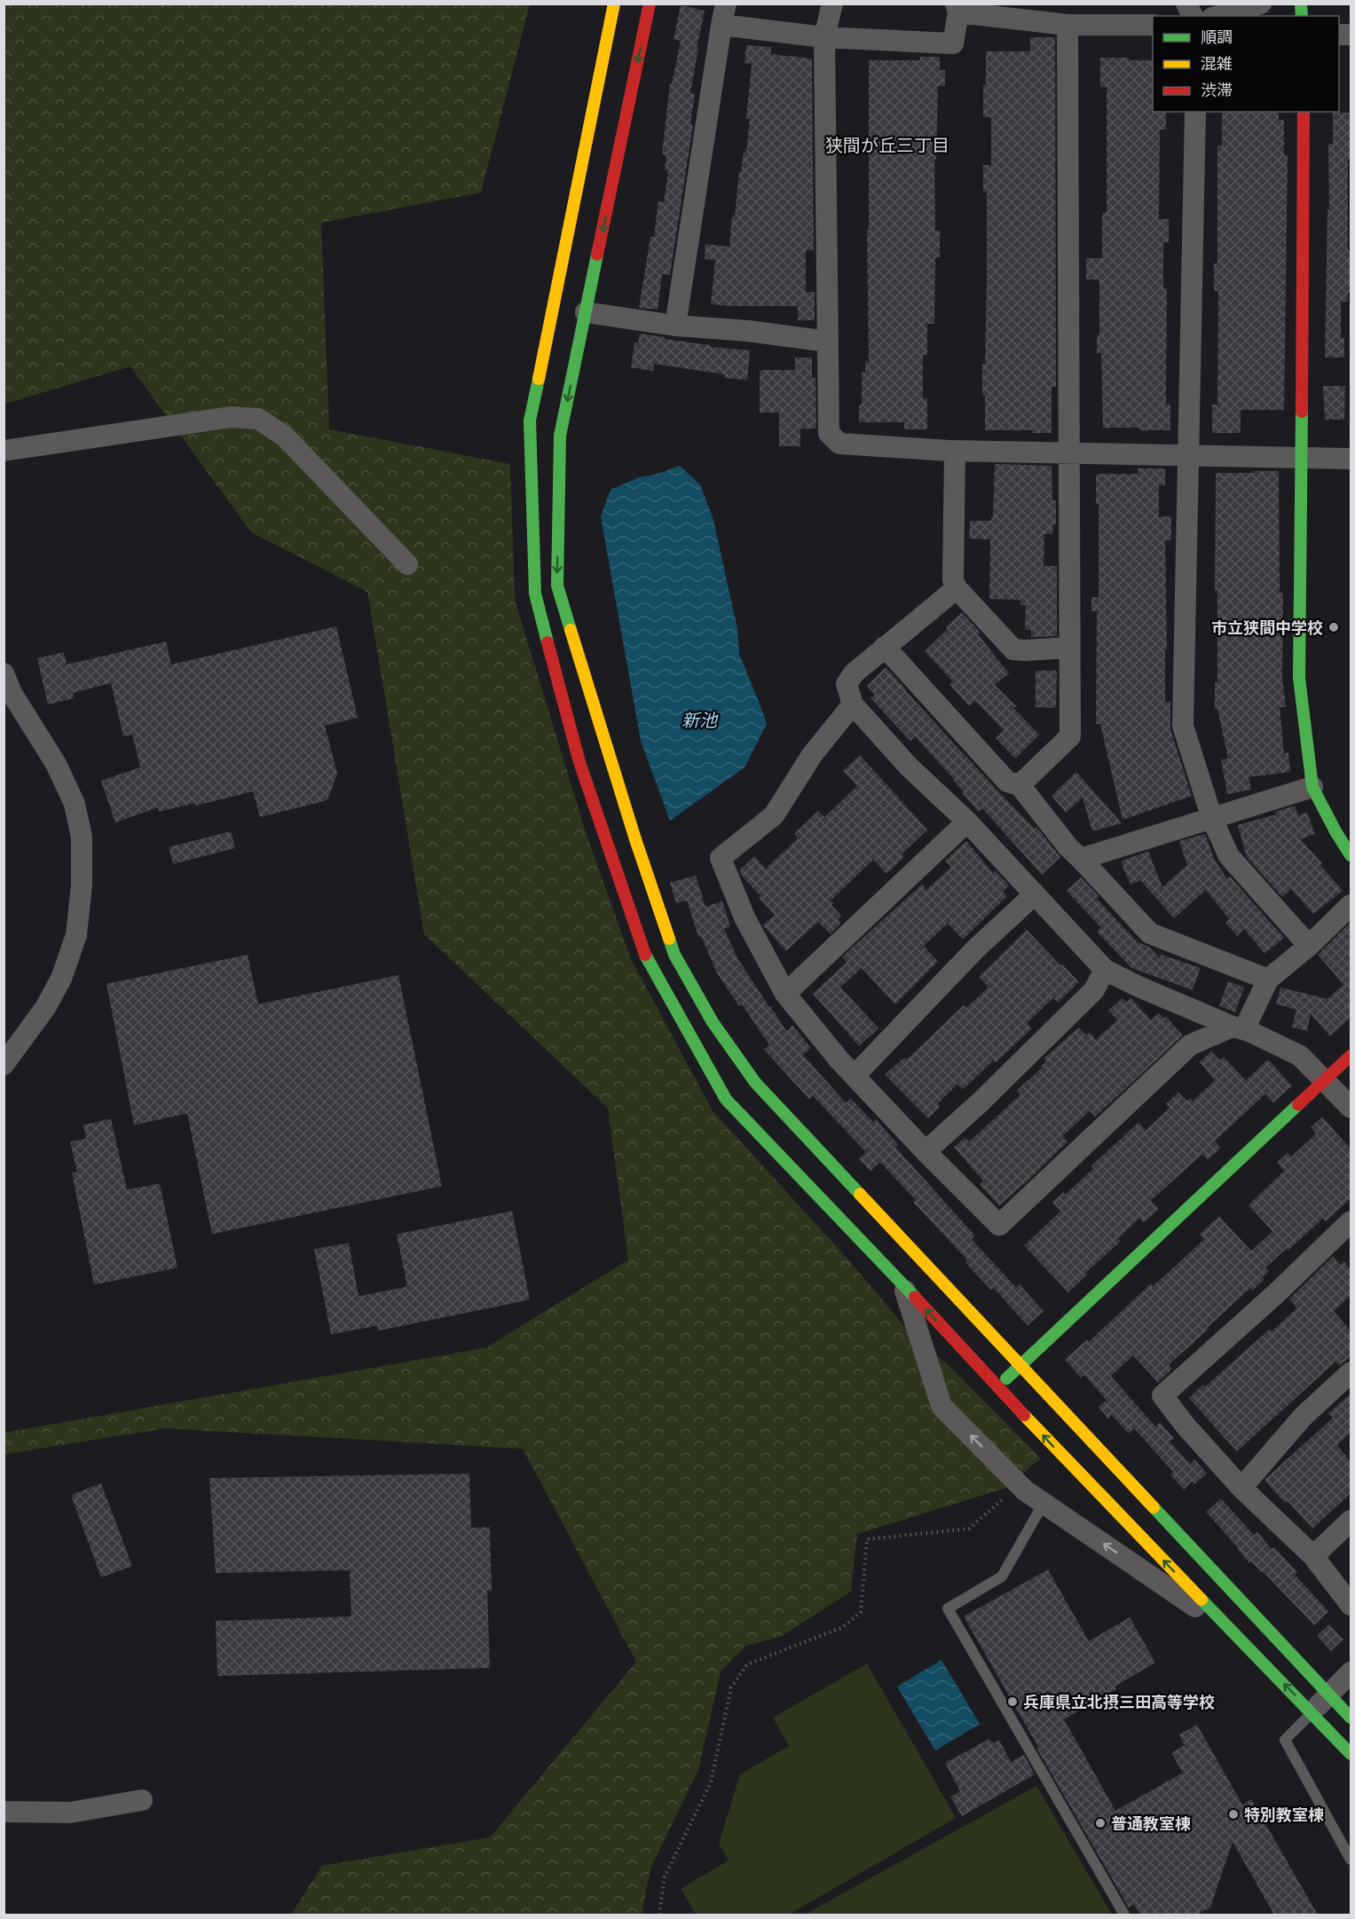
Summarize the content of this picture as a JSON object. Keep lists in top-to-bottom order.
{
  "districts": ["狭間が丘三丁目"],
  "water": ["新池"],
  "places": [
    "市立狭間中学校",
    "兵庫県立北摂三田高等学校",
    "特別教室棟",
    "普通教室棟"
  ],
  "legend": ["順調", "混雑", "渋滞"]
}
